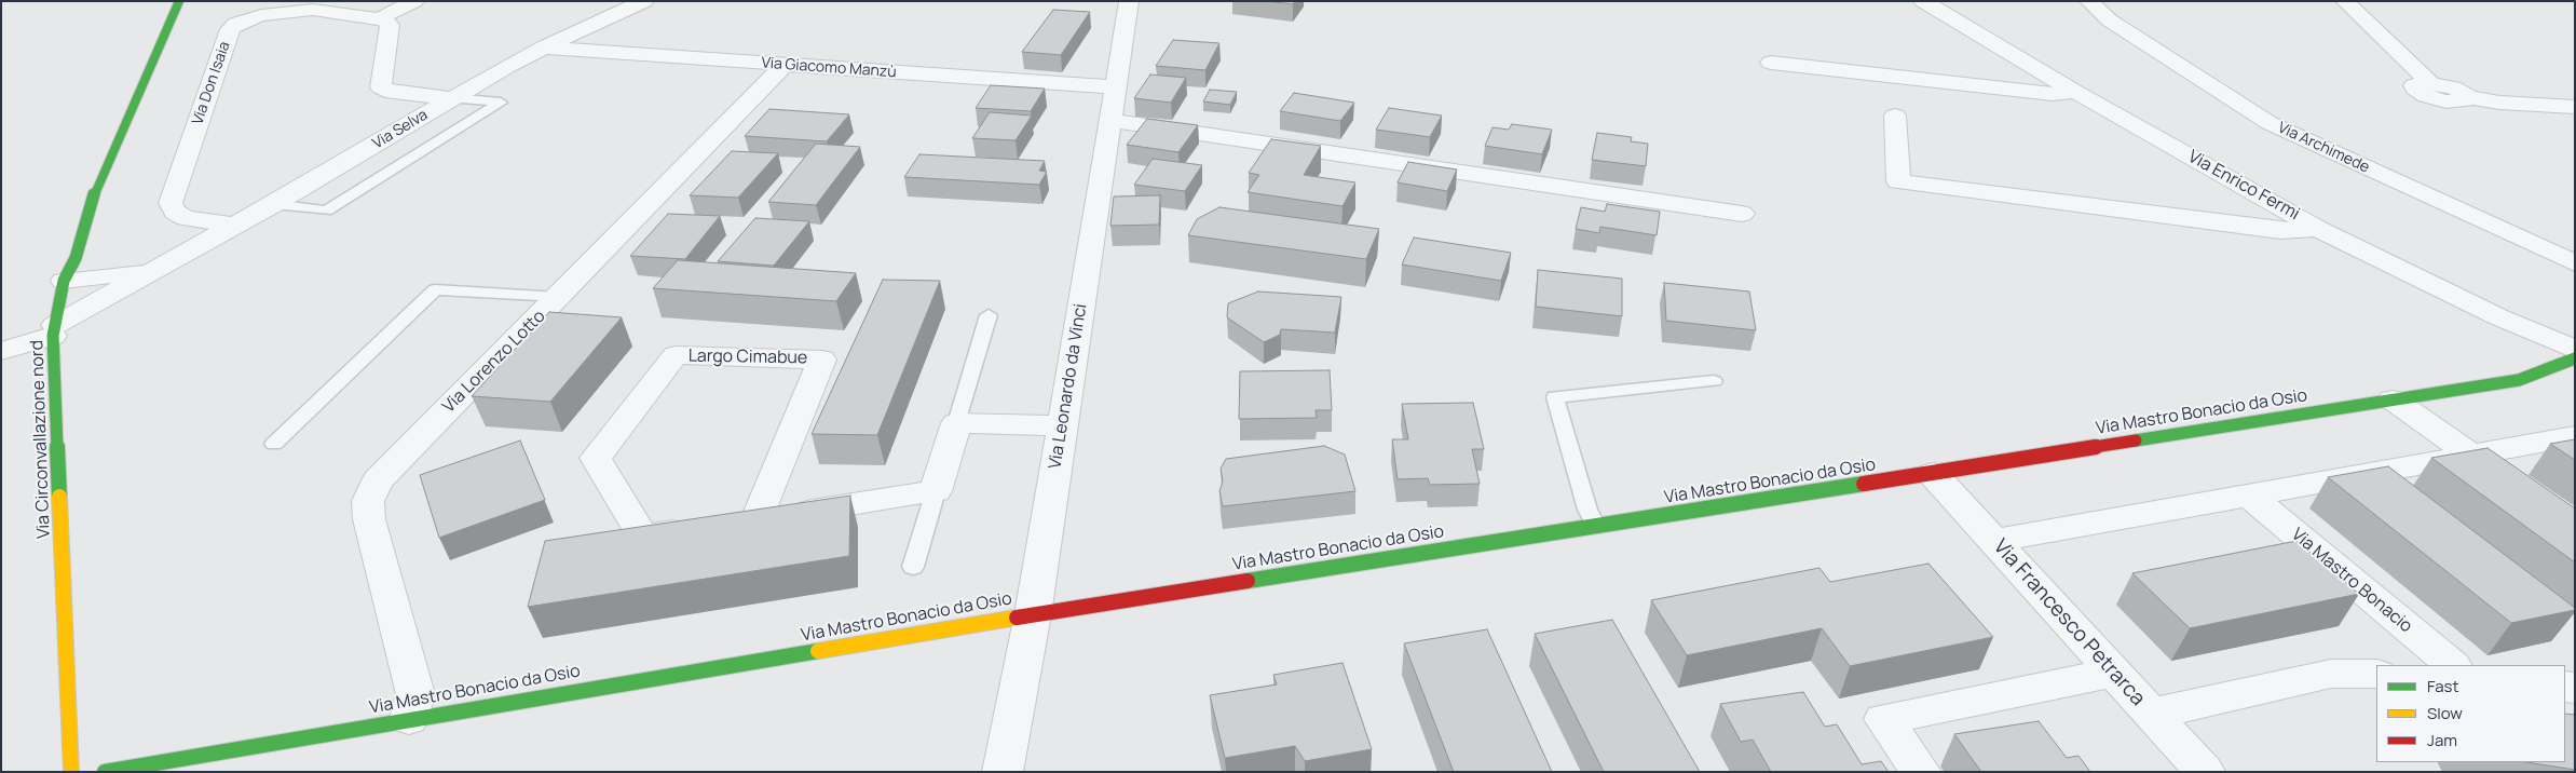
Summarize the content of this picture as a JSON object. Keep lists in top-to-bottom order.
{
  "streets": {
    "street": [
      "Via Giacomo Manzù",
      "Via Don Isaia",
      "Via Selva",
      "Via Archimede",
      "Via Enrico Fermi",
      "Largo Cimabue",
      "Via Lorenzo Lotto",
      "Via Leonardo da Vinci",
      "Via Mastro Bonacio da Osio",
      "Via Circonvallazione nord",
      "Via Mastro Bonacio",
      "Via Francesco Petrarca"
    ]
  },
  "crossings": [
    ["Via Giacomo Manzù", "Via Selva"],
    ["Via Giacomo Manzù", "Via Lorenzo Lotto"],
    ["Via Giacomo Manzù", "Via Leonardo da Vinci"],
    ["Via Don Isaia", "Via Selva"],
    ["Via Selva", "Via Circonvallazione nord"],
    ["Via Lorenzo Lotto", "Via Mastro Bonacio da Osio"],
    ["Via Leonardo da Vinci", "Via Mastro Bonacio da Osio"],
    ["Via Mastro Bonacio da Osio", "Via Francesco Petrarca"]
  ],
  "legend": ["Fast", "Slow", "Jam"]
}
